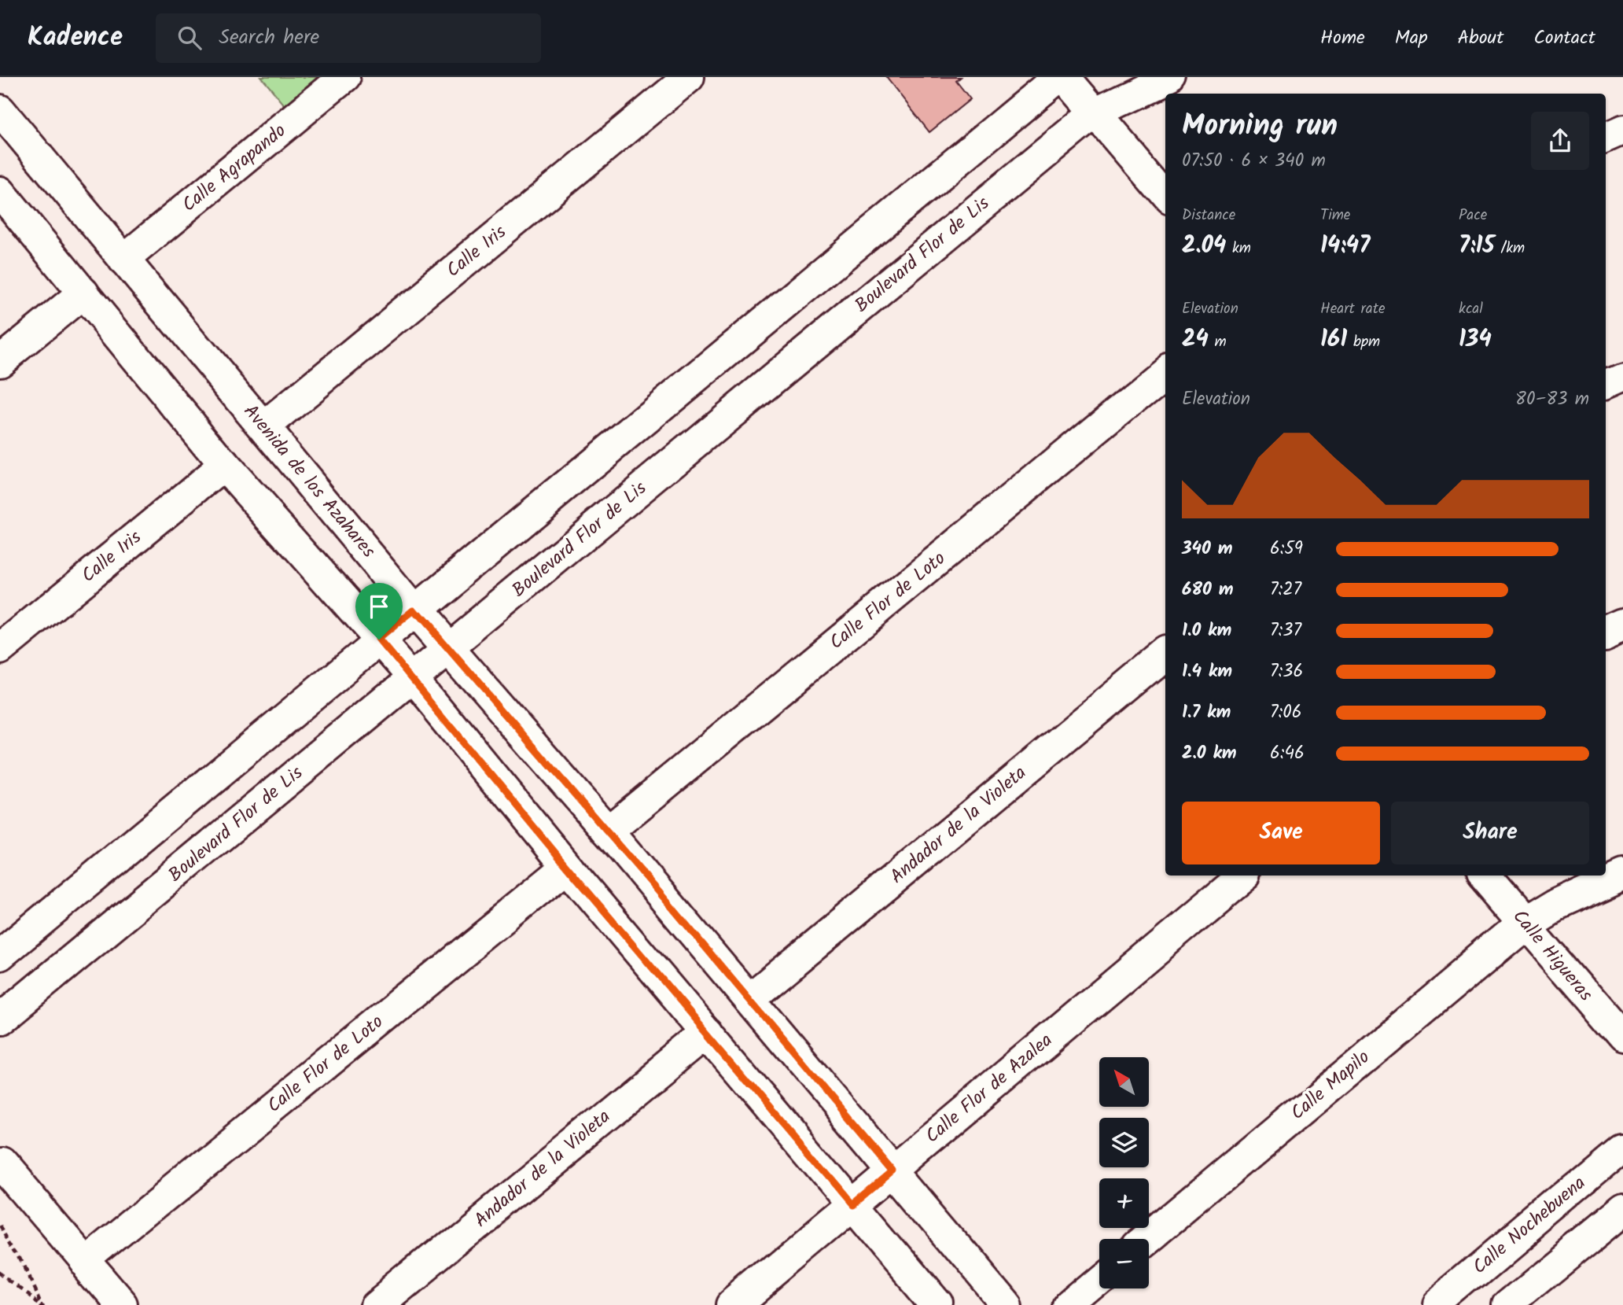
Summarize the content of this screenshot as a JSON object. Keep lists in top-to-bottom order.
{
  "streets": {
    "street": [
      "Calle Agrapando",
      "Calle Iris",
      "Boulevard Flor de Lis",
      "Avenida de los Azahares",
      "Calle Flor de Loto",
      "Andador de la Violeta",
      "Calle Higueras",
      "Calle Mapilo",
      "Calle Flor de Azalea",
      "Calle Nochebuena"
    ]
  },
  "crossings": [
    ["Calle Agrapando", "Avenida de los Azahares"],
    ["Calle Iris", "Avenida de los Azahares"],
    ["Boulevard Flor de Lis", "Avenida de los Azahares"],
    ["Avenida de los Azahares", "Calle Flor de Loto"],
    ["Avenida de los Azahares", "Andador de la Violeta"],
    ["Avenida de los Azahares", "Calle Flor de Azalea"],
    ["Calle Higueras", "Calle Mapilo"]
  ],
  "north": "top left",
  "page": {
    "header": "Kadence",
    "search": "Search here",
    "nav": [
      "Home",
      "Map",
      "About",
      "Contact"
    ],
    "heading": ["Morning run", "07:50 · 6 × 340 m"],
    "stats": [
      ["Distance", "2.04 km"],
      ["Time", "14:47"],
      ["Pace", "7:15 /km"],
      ["Elevation", "24 m"],
      ["Heart rate", "161 bpm"],
      ["kcal", "134"]
    ],
    "chart": ["Elevation", "80–83 m"],
    "list": [
      {
        "name": "340 m",
        "note": "6:59"
      },
      {
        "name": "680 m",
        "note": "7:27"
      },
      {
        "name": "1.0 km",
        "note": "7:37"
      },
      {
        "name": "1.4 km",
        "note": "7:36"
      },
      {
        "name": "1.7 km",
        "note": "7:06"
      },
      {
        "name": "2.0 km",
        "note": "6:46"
      }
    ],
    "buttons": ["Save", "Share"],
    "map_buttons": ["+", "−"]
  }
}
